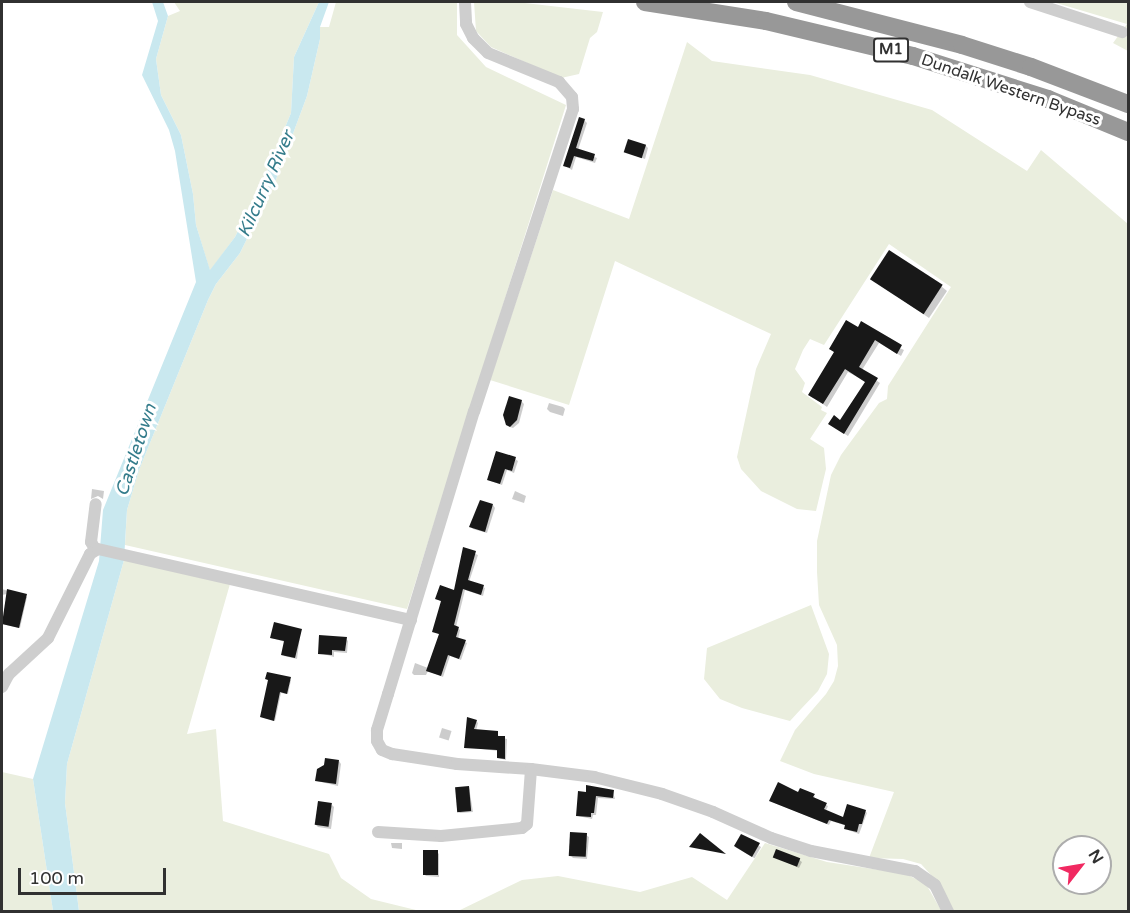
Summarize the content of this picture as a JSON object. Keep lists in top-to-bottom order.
{
  "streets": {
    "highway": ["M1", "Dundalk Western Bypass"]
  },
  "water": ["Kilcurry River", "Castletown"],
  "scale_bar": "100 m",
  "north": "top right"
}
